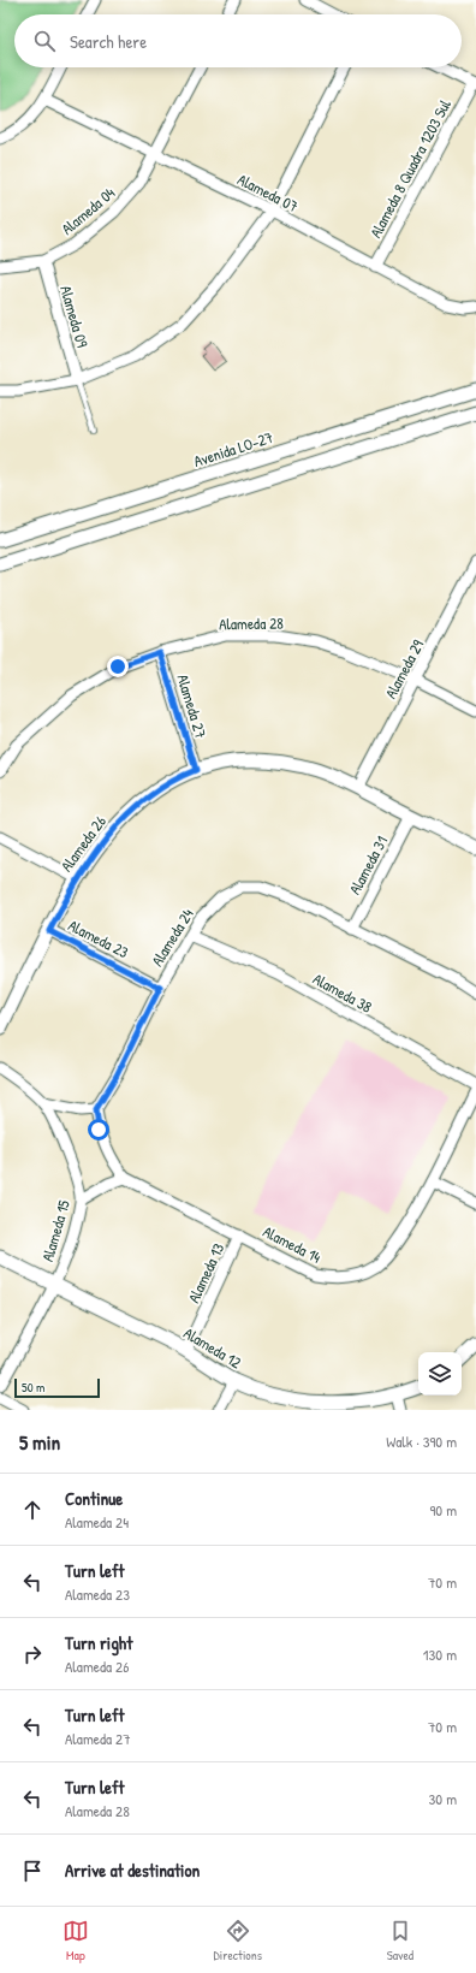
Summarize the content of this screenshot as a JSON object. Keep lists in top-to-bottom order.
{
  "streets": {
    "street": [
      "Alameda 8 Quadra 1203 Sul",
      "Alameda 07",
      "Alameda 04",
      "Alameda 09",
      "Avenida LO-27",
      "Alameda 28",
      "Alameda 29",
      "Alameda 27",
      "Alameda 26",
      "Alameda 31",
      "Alameda 24",
      "Alameda 23",
      "Alameda 38",
      "Alameda 15",
      "Alameda 14",
      "Alameda 13",
      "Alameda 12"
    ]
  },
  "crossings": [
    ["Alameda 8 Quadra 1203 Sul", "Alameda 07"],
    ["Alameda 07", "Alameda 04"],
    ["Alameda 04", "Alameda 09"],
    ["Alameda 28", "Alameda 29"],
    ["Alameda 28", "Alameda 27"],
    ["Alameda 29", "Alameda 26"],
    ["Alameda 27", "Alameda 26"],
    ["Alameda 26", "Alameda 31"],
    ["Alameda 26", "Alameda 23"],
    ["Alameda 31", "Alameda 24"],
    ["Alameda 24", "Alameda 23"],
    ["Alameda 24", "Alameda 38"],
    ["Alameda 24", "Alameda 14"],
    ["Alameda 15", "Alameda 12"],
    ["Alameda 14", "Alameda 13"],
    ["Alameda 13", "Alameda 12"]
  ],
  "scale_bar": "50 m",
  "page": {
    "search": "Search here",
    "scale": "50 m",
    "heading": ["5 min", "Walk · 390 m"],
    "list": [
      ["Continue", "Alameda 24", "90 m"],
      ["Turn left", "Alameda 23", "70 m"],
      ["Turn right", "Alameda 26", "130 m"],
      ["Turn left", "Alameda 27", "70 m"],
      ["Turn left", "Alameda 28", "30 m"],
      "Arrive at destination"
    ],
    "nav": ["Map", "Directions", "Saved"]
  }
}
